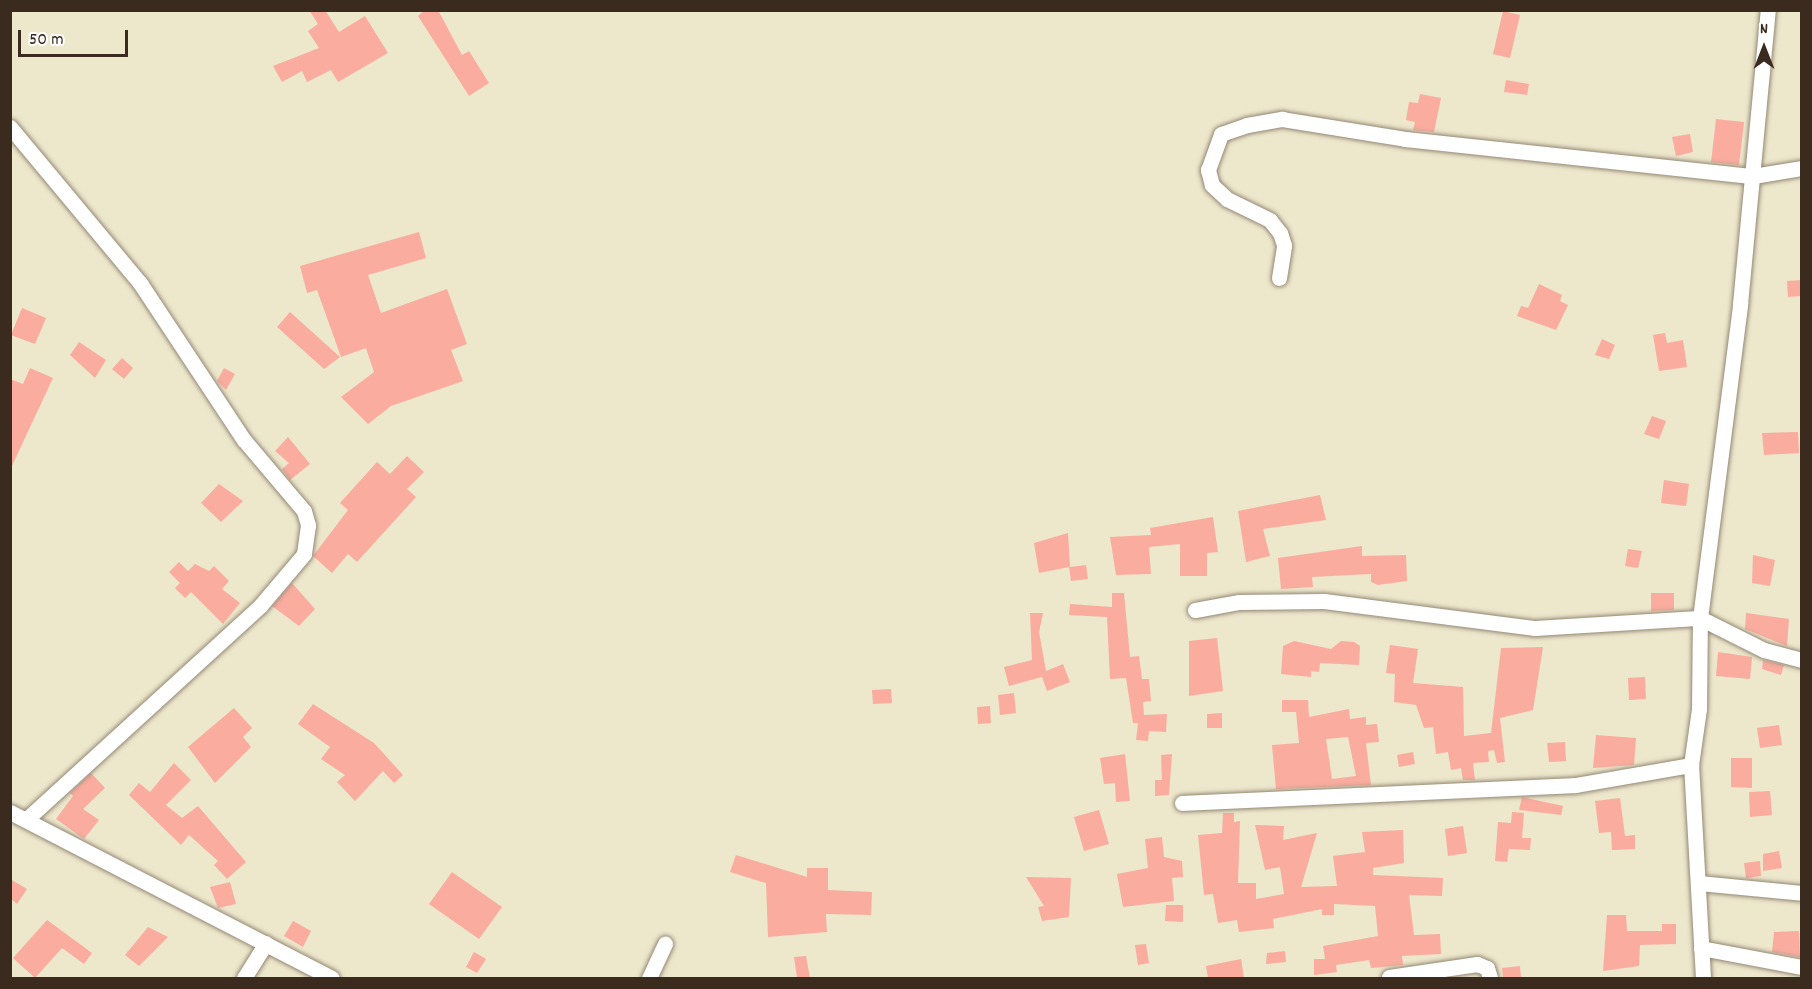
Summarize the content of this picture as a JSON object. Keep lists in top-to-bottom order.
{
  "scale_bar": "50 m",
  "north": "top"
}
